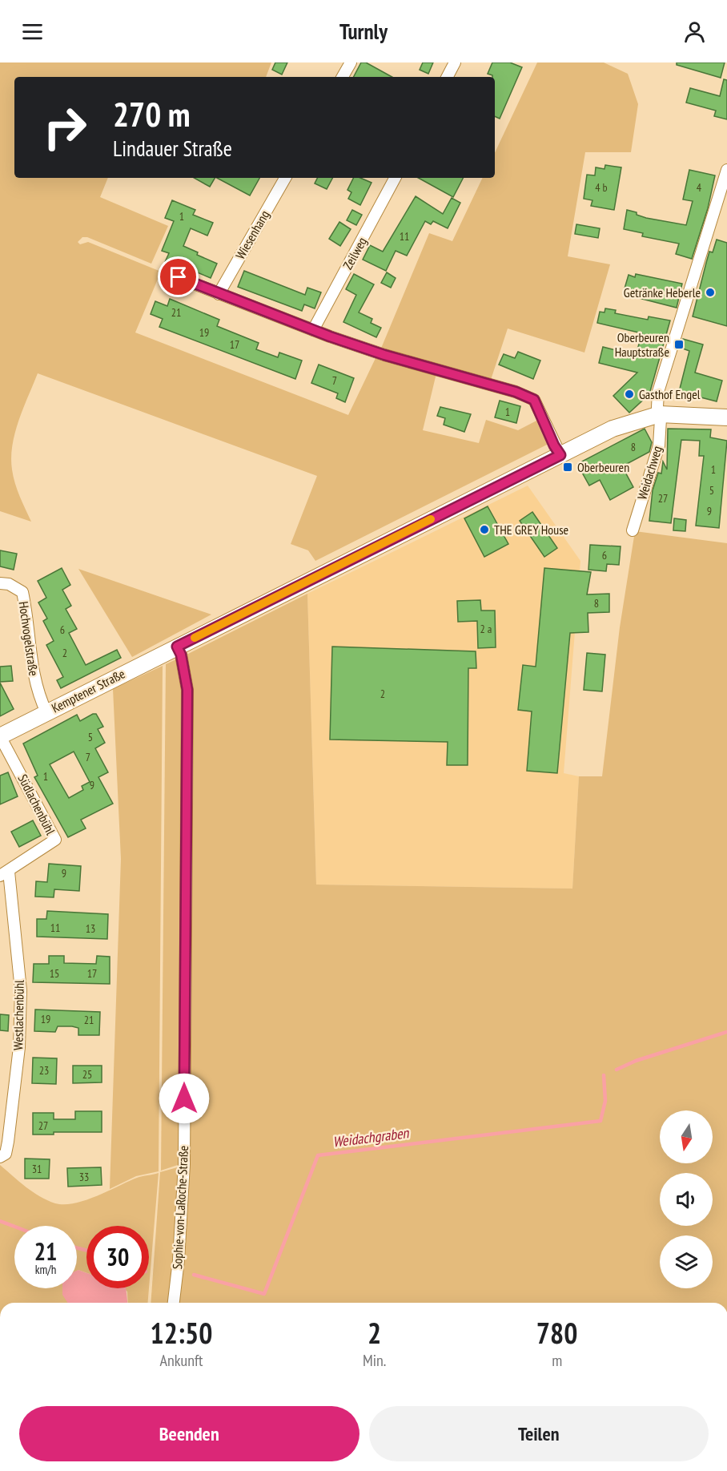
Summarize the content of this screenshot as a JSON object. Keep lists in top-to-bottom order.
{
  "streets": {
    "main road": ["Kemptener Straße"],
    "street": [
      "Wiesenhang",
      "Zeilweg",
      "Weidachweg",
      "Hochvogelstraße",
      "Südlachenbühl",
      "Westlachenbühl",
      "Sophie-von-LaRoche-Straße"
    ]
  },
  "crossings": [
    ["Weidachweg", "Kemptener Straße"],
    ["Hochvogelstraße", "Kemptener Straße"],
    ["Kemptener Straße", "Südlachenbühl"],
    ["Kemptener Straße", "Sophie-von-LaRoche-Straße"],
    ["Südlachenbühl", "Westlachenbühl"]
  ],
  "water": ["Weidachgraben"],
  "places": {
    "other": ["Getränke Heberle", "Gasthof Engel", "THE GREY House"],
    "transit": ["Oberbeuren Hauptstraße", "Oberbeuren"]
  },
  "house_numbers": [
    "4 b",
    "4",
    "1",
    "11",
    "21",
    "19",
    "17",
    "7",
    "1",
    "8",
    "1",
    "5",
    "27",
    "9",
    "6",
    "8",
    "2 a",
    "6",
    "2",
    "2",
    "5",
    "7",
    "1",
    "9",
    "9",
    "11",
    "13",
    "15",
    "17",
    "19",
    "21",
    "23",
    "25",
    "27",
    "31",
    "33"
  ],
  "north": "bottom",
  "page": {
    "header": "Turnly",
    "turn": ["270 m", "Lindauer Straße"],
    "speed": "21 km/h",
    "limit": "30",
    "eta": [
      "12:50",
      "Ankunft",
      "2",
      "Min.",
      "780",
      "m"
    ],
    "buttons": ["Beenden", "Teilen"]
  }
}
